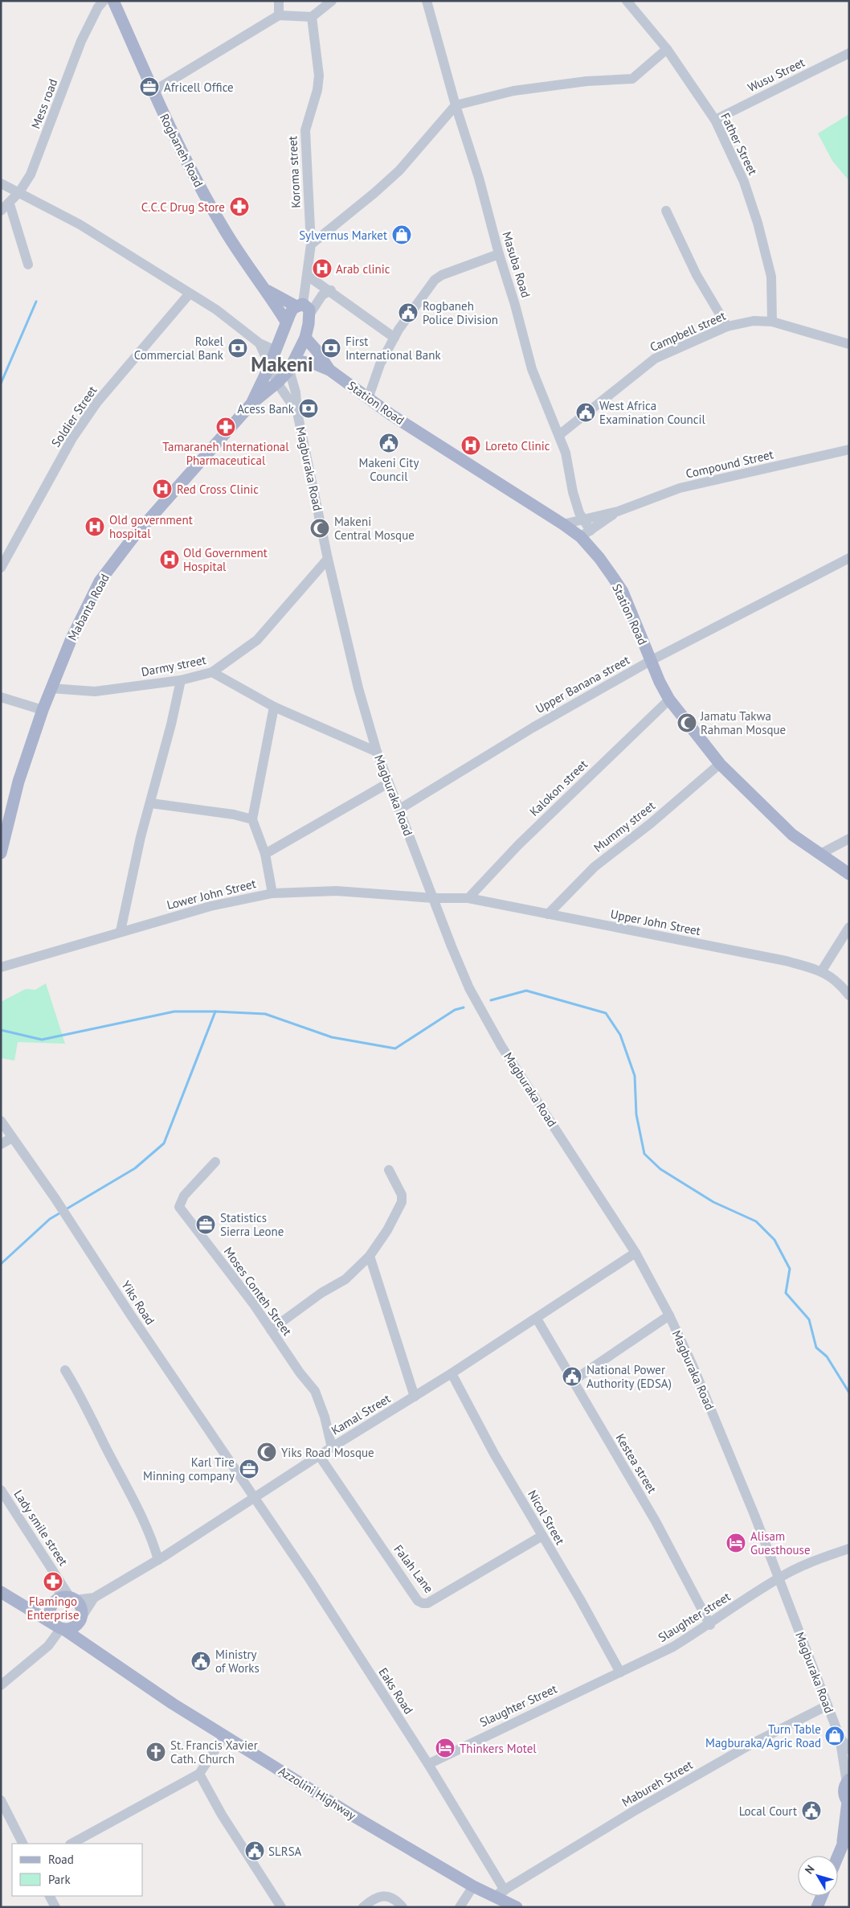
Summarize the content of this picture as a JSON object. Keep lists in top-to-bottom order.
{
  "streets": {
    "main road": [
      "Rogbaneh Road",
      "Station Road",
      "Mabanta Road",
      "Azzolini Highway"
    ],
    "street": [
      "Wusu Street",
      "Mess road",
      "Father Street",
      "Koroma street",
      "Masuba Road",
      "Campbell street",
      "Soldier Street",
      "Compound Street",
      "Magburaka Road",
      "Darmy street",
      "Upper Banana street",
      "Kalokon street",
      "Mummy street",
      "Lower John Street",
      "Upper John Street",
      "Moses Conteh Street",
      "Yiks Road",
      "Kamal Street",
      "Kestea street",
      "Nicol Street",
      "Lady smile street",
      "Falah Lane",
      "Slaughter street",
      "Eaks Road",
      "Slaughter Street",
      "Mabureh Street"
    ]
  },
  "crossings": [
    ["Wusu Street", "Father Street"],
    ["Father Street", "Campbell street"],
    ["Masuba Road", "Campbell street"],
    ["Masuba Road", "Station Road"],
    ["Masuba Road", "Compound Street"],
    ["Station Road", "Compound Street"],
    ["Station Road", "Magburaka Road"],
    ["Station Road", "Upper Banana street"],
    ["Station Road", "Kalokon street"],
    ["Station Road", "Mummy street"],
    ["Magburaka Road", "Darmy street"],
    ["Magburaka Road", "Upper Banana street"],
    ["Magburaka Road", "Lower John Street"],
    ["Magburaka Road", "Upper John Street"],
    ["Magburaka Road", "Kamal Street"],
    ["Magburaka Road", "Slaughter street"],
    ["Magburaka Road", "Mabureh Street"],
    ["Mabanta Road", "Darmy street"],
    ["Kalokon street", "Upper John Street"],
    ["Mummy street", "Upper John Street"],
    ["Lower John Street", "Upper John Street"],
    ["Moses Conteh Street", "Kamal Street"],
    ["Yiks Road", "Kamal Street"],
    ["Yiks Road", "Eaks Road"],
    ["Kamal Street", "Kestea street"],
    ["Kamal Street", "Nicol Street"],
    ["Kamal Street", "Lady smile street"],
    ["Kamal Street", "Falah Lane"],
    ["Kamal Street", "Eaks Road"],
    ["Kamal Street", "Azzolini Highway"],
    ["Kestea street", "Slaughter street"],
    ["Nicol Street", "Falah Lane"],
    ["Nicol Street", "Slaughter street"],
    ["Nicol Street", "Slaughter Street"],
    ["Lady smile street", "Azzolini Highway"],
    ["Slaughter street", "Slaughter Street"],
    ["Eaks Road", "Slaughter Street"],
    ["Eaks Road", "Mabureh Street"]
  ],
  "districts": ["Makeni"],
  "places": {
    "office": ["Africell Office", "Statistics Sierra Leone", "Karl Tire Minning company"],
    "pharmacy": ["C.C.C Drug Store", "Tamaraneh International Pharmaceutical", "Flamingo Enterprise"],
    "shop": ["Sylvernus Market", "Turn Table Magburaka/Agric Road"],
    "hospital": [
      "Arab clinic",
      "Loreto Clinic",
      "Red Cross Clinic",
      "Old government hospital",
      "Old Government Hospital"
    ],
    "public building": [
      "Rogbaneh Police Division",
      "West Africa Examination Council",
      "Makeni City Council",
      "National Power Authority (EDSA)",
      "Ministry of Works",
      "Local Court",
      "SLRSA"
    ],
    "bank": ["Rokel Commercial Bank", "First International Bank", "Acess Bank"],
    "mosque": ["Makeni Central Mosque", "Jamatu Takwa Rahman Mosque", "Yiks Road Mosque"],
    "hotel": ["Alisam Guesthouse", "Thinkers Motel"],
    "church": ["St. Francis Xavier Cath. Church"]
  },
  "legend": ["Road", "Park"],
  "north": "top left"
}
